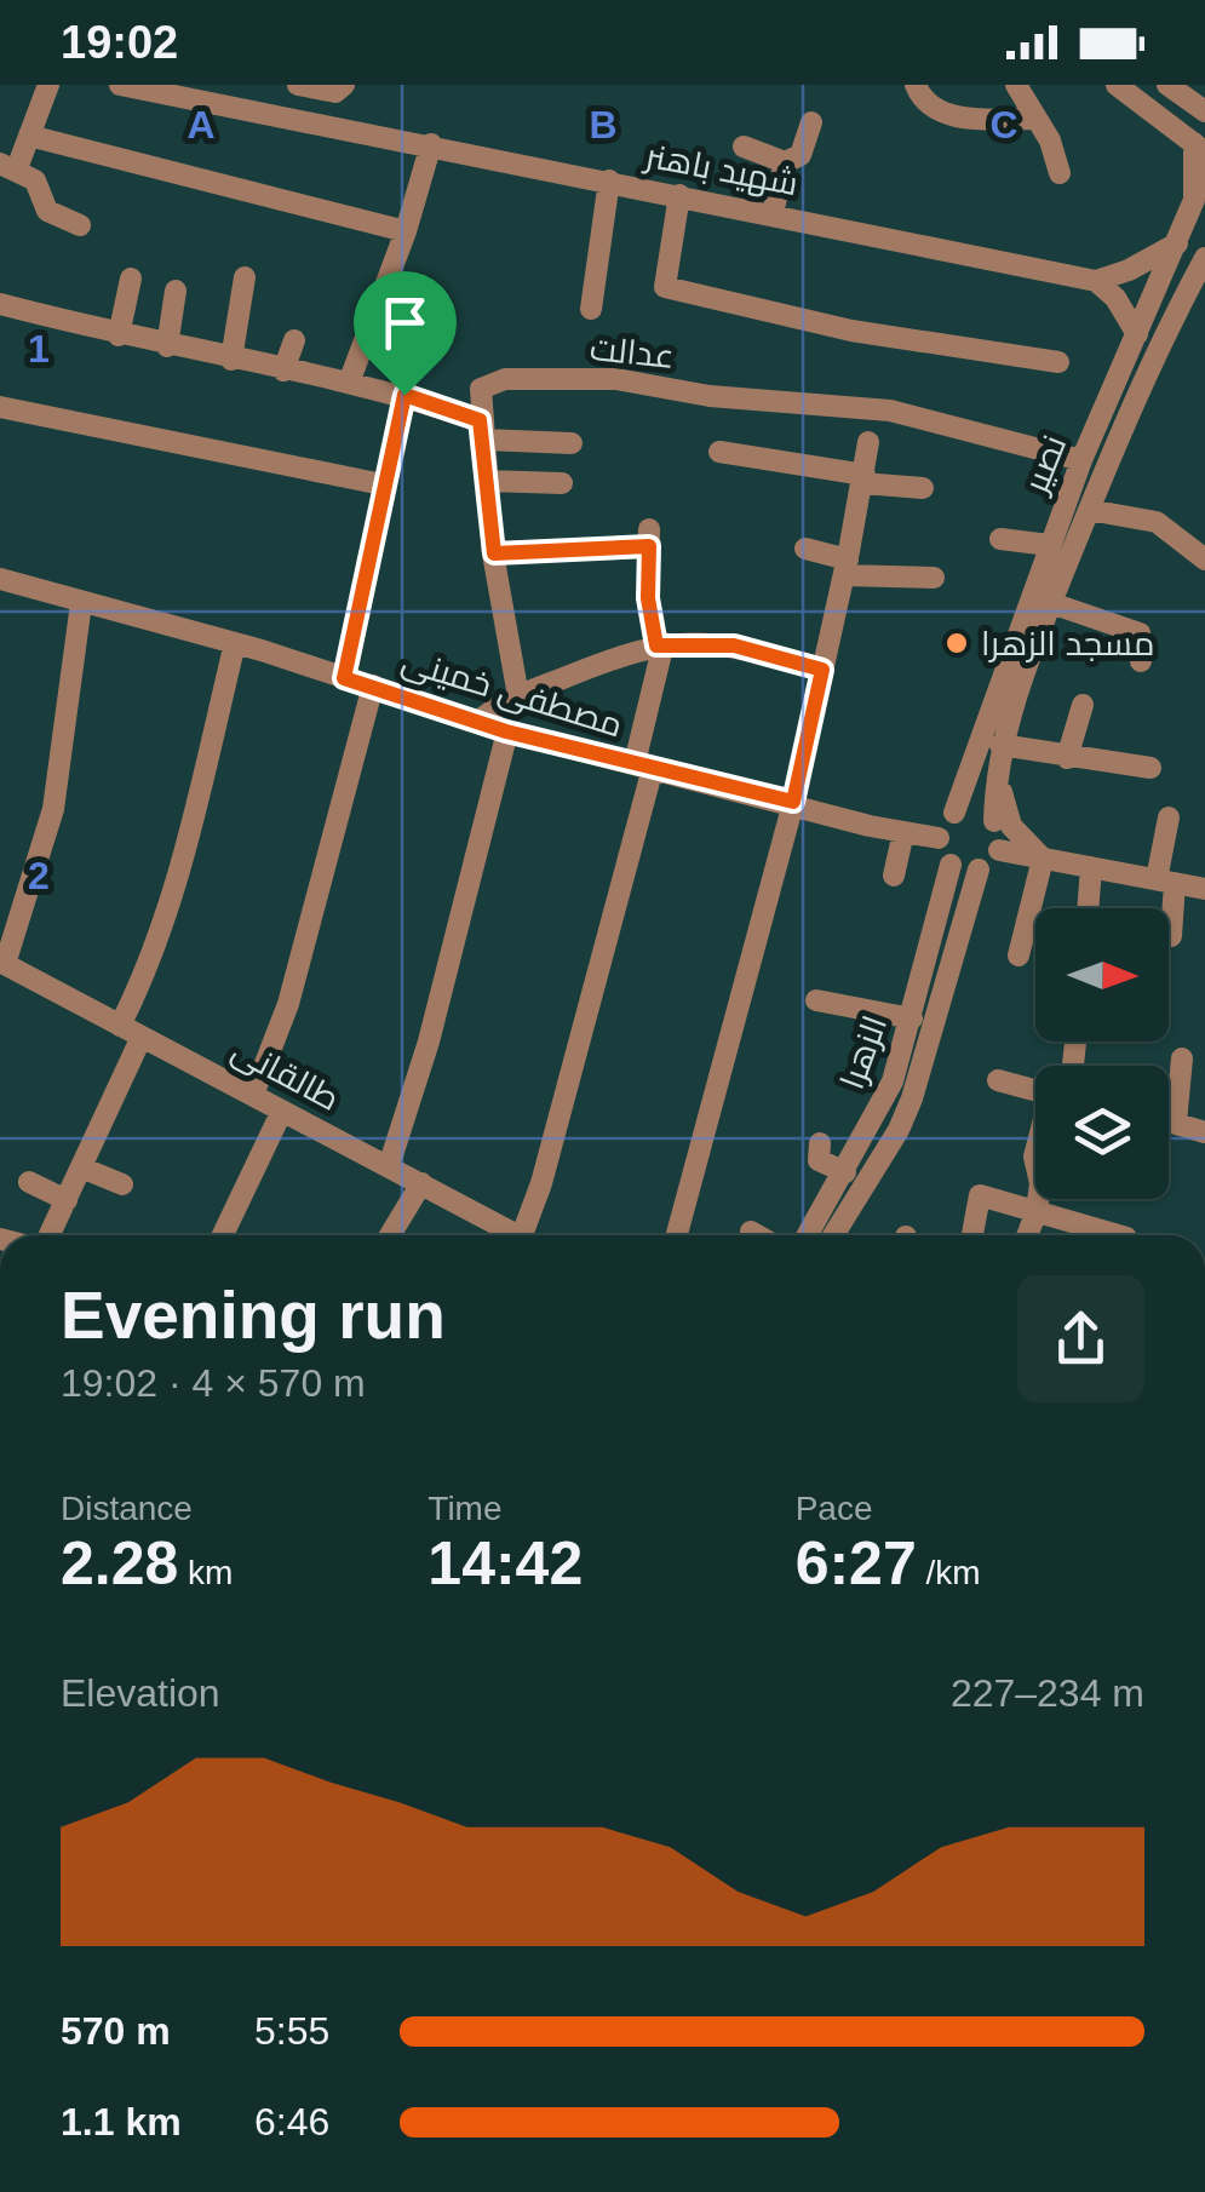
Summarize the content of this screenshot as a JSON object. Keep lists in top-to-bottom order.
{
  "streets": {
    "street": [
      "شهید باهنر",
      "عدالت",
      "نصیر",
      "مصطفی خمینی",
      "الزهرا",
      "طالقانی"
    ]
  },
  "crossings": [
    ["عدالت", "نصیر"],
    ["نصیر", "مصطفی خمینی"],
    ["نصیر", "الزهرا"],
    ["مصطفی خمینی", "الزهرا"]
  ],
  "places": ["مسجد الزهرا"],
  "north": "right",
  "page": {
    "status": "19:02",
    "heading": ["Evening run", "19:02 · 4 × 570 m"],
    "stats": [
      ["Distance", "2.28 km"],
      ["Time", "14:42"],
      ["Pace", "6:27 /km"]
    ],
    "chart": ["Elevation", "227–234 m"],
    "list": [
      {
        "name": "570 m",
        "note": "5:55"
      },
      {
        "name": "1.1 km",
        "note": "6:46"
      }
    ]
  },
  "grid": {
    "columns": ["A", "B", "C"],
    "rows": ["1", "2"]
  }
}
